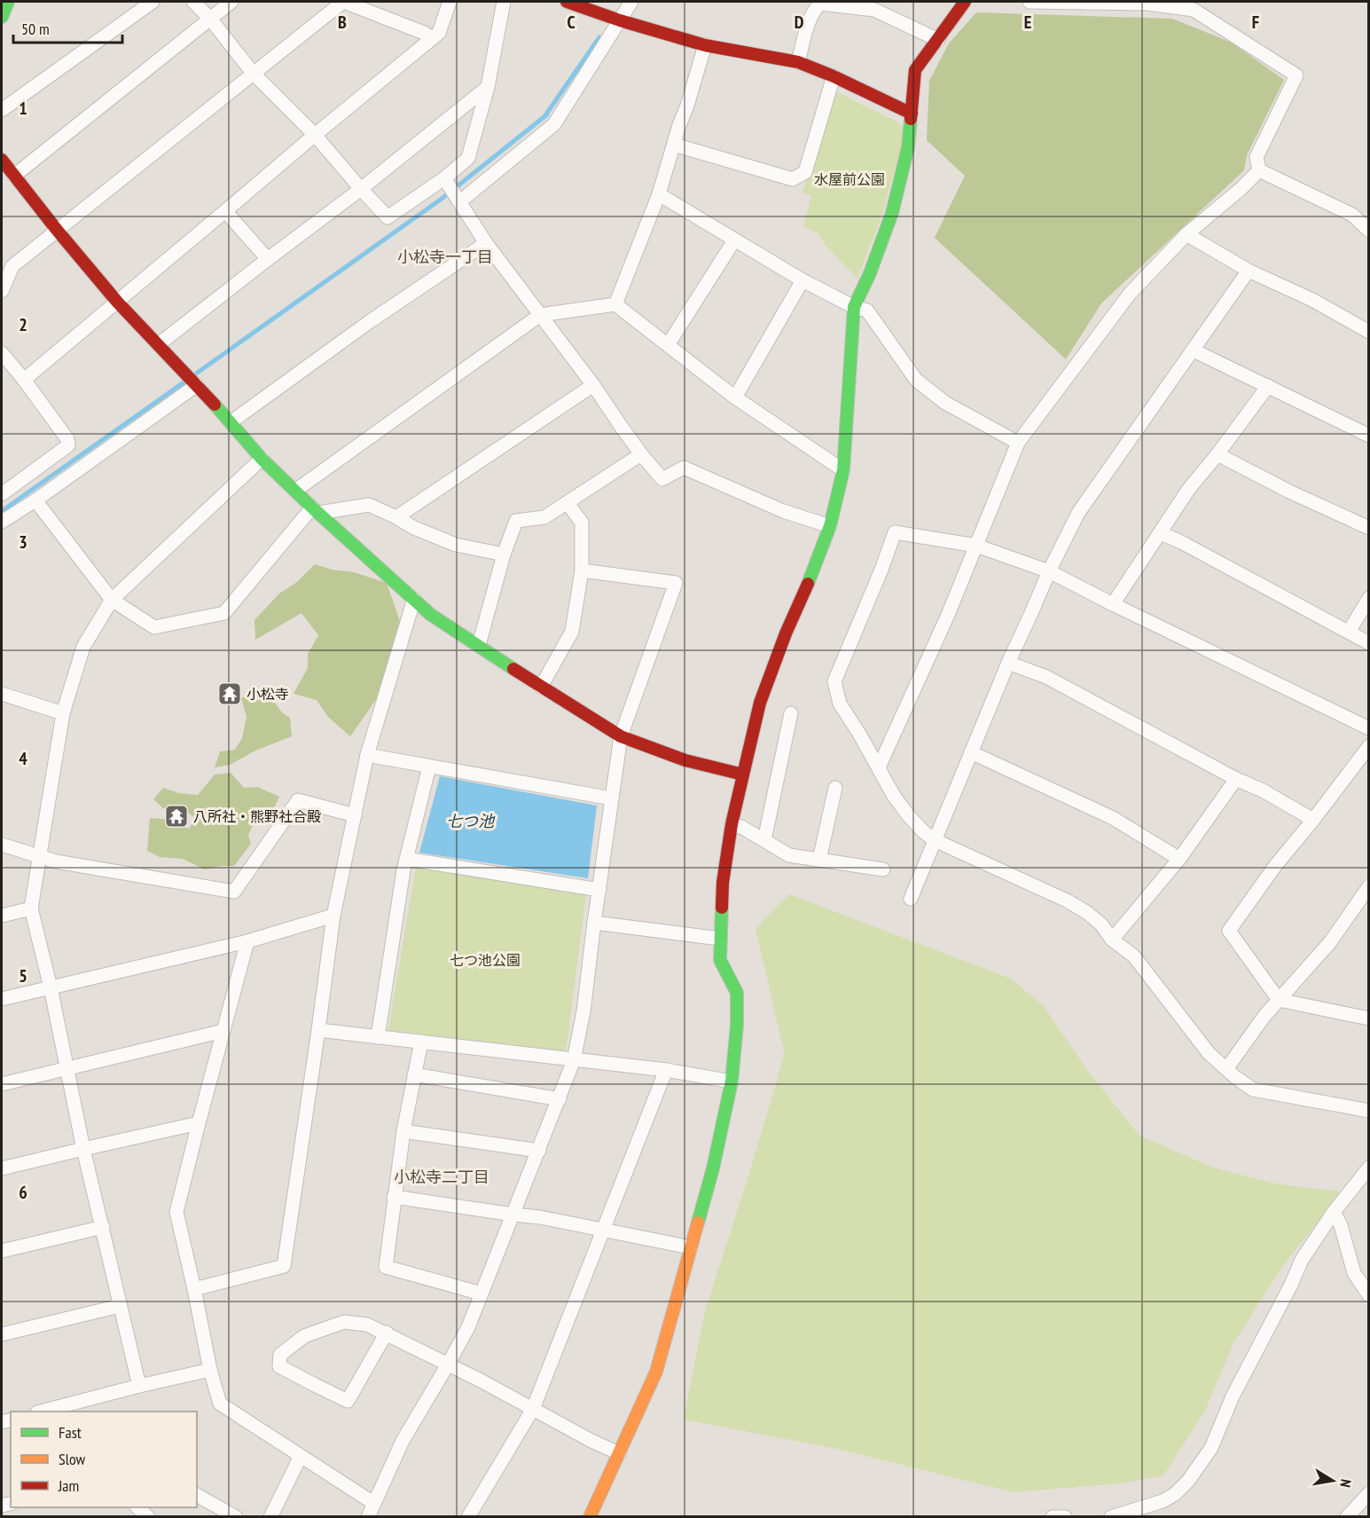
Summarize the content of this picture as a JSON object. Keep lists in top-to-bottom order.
{
  "districts": ["小松寺一丁目", "小松寺二丁目"],
  "water": ["七つ池"],
  "parks": ["水屋前公園", "七つ池公園"],
  "places": {
    "temple": ["小松寺", "八所社・熊野社合殿"]
  },
  "legend": ["Fast", "Slow", "Jam"],
  "scale_bar": "50 m",
  "north": "right",
  "grid": {
    "columns": [
      "B",
      "C",
      "D",
      "E",
      "F"
    ],
    "rows": [
      "1",
      "2",
      "3",
      "4",
      "5",
      "6"
    ]
  }
}
